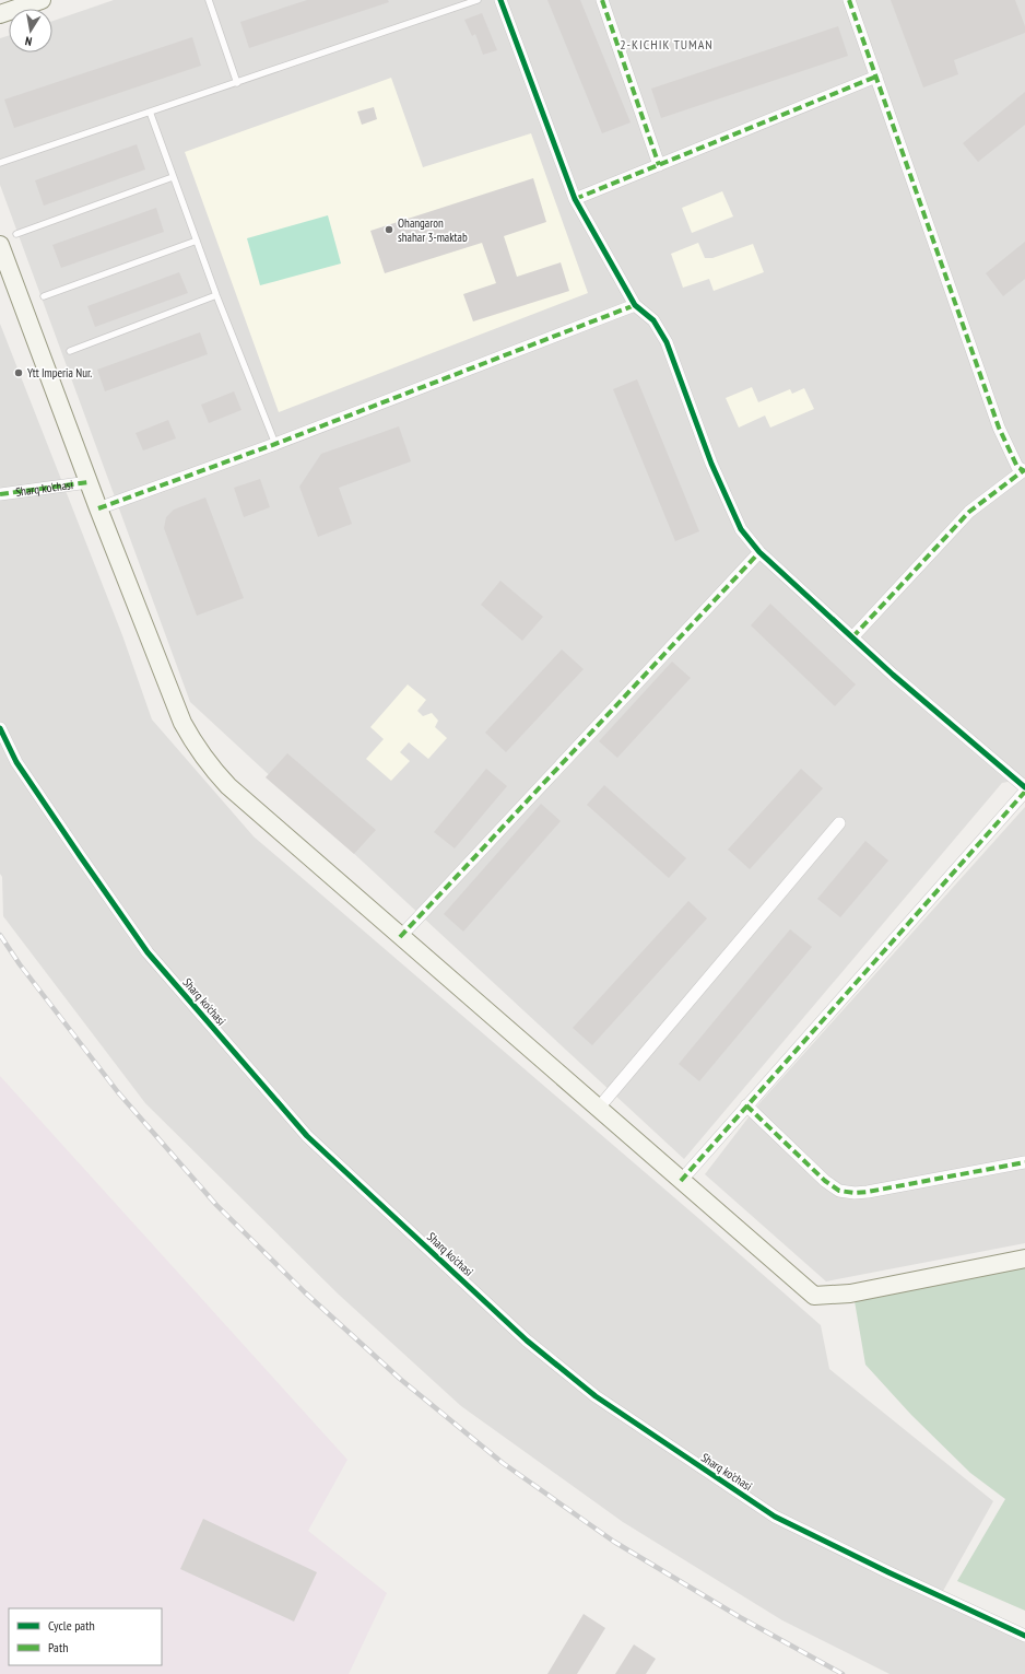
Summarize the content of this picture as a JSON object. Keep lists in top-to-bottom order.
{
  "streets": {
    "street": ["Sharq ko'chasi"]
  },
  "districts": ["2-KICHIK TUMAN"],
  "places": ["Ohangaron shahar 3-maktab", "Ytt Imperia Nur."],
  "legend": ["Cycle path", "Path"],
  "north": "bottom"
}
